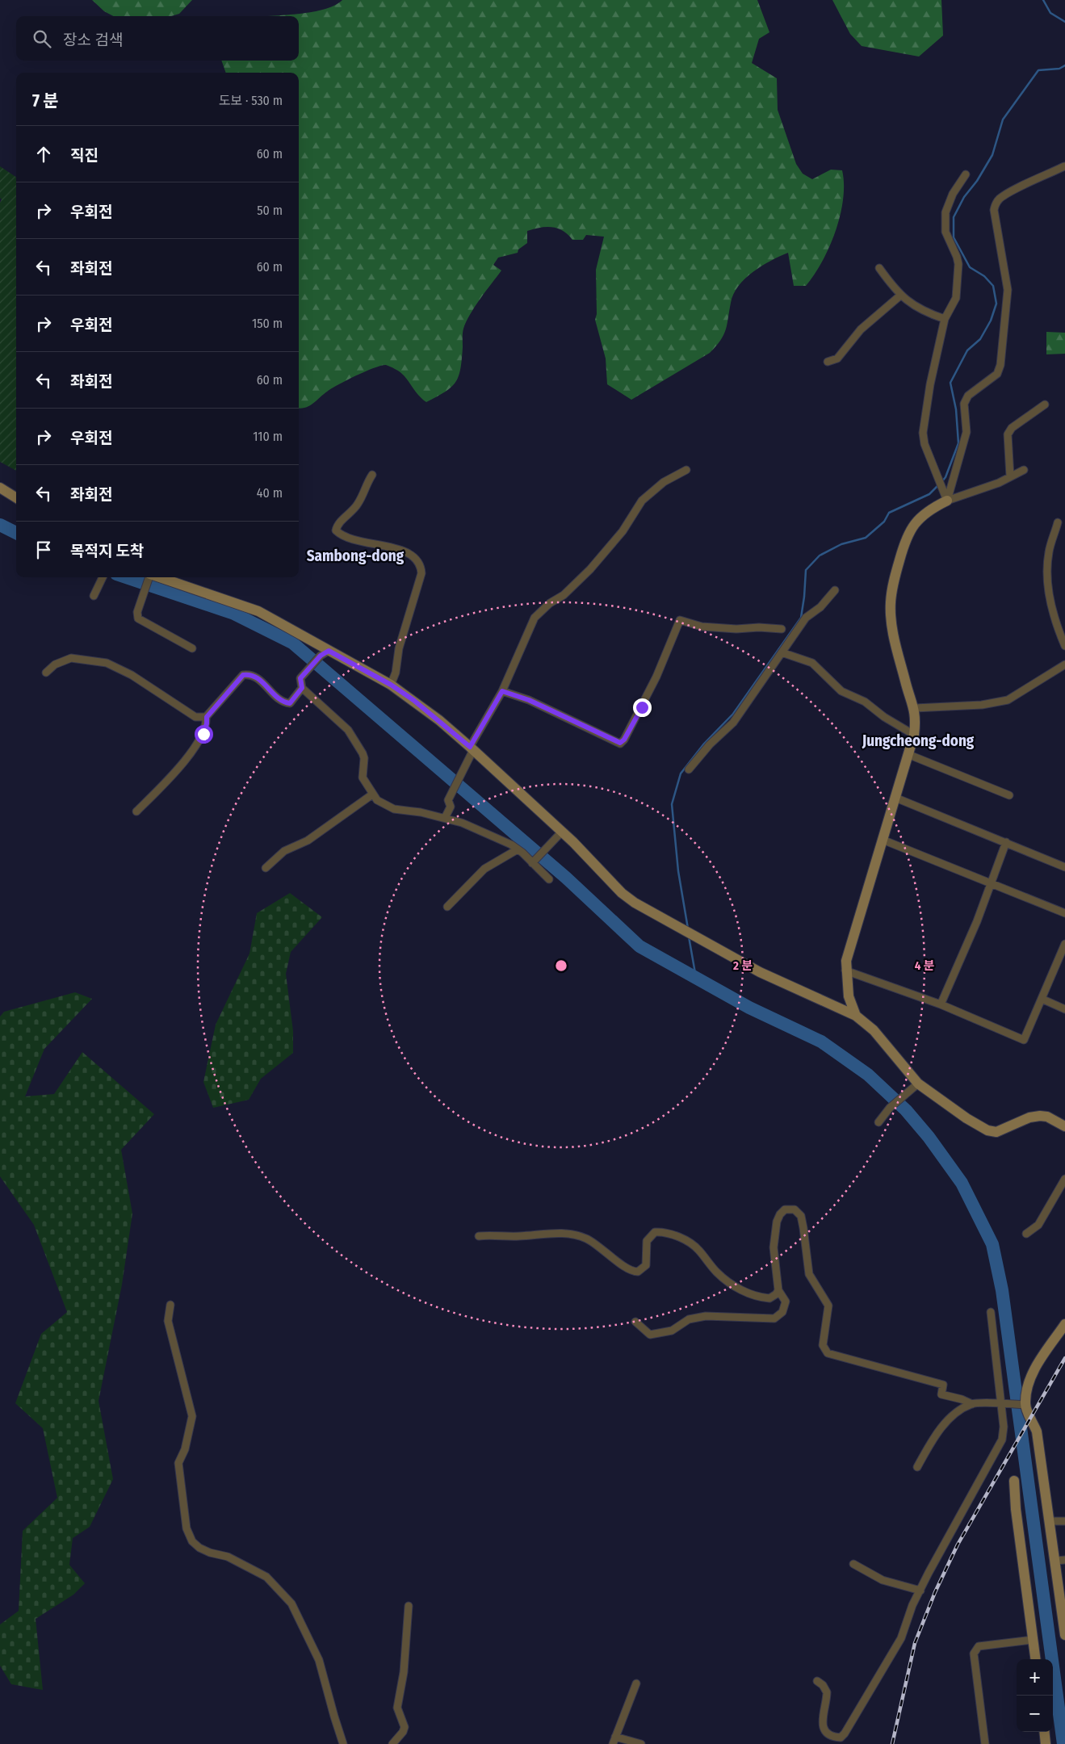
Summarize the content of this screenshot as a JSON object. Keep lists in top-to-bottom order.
{
  "districts": ["Sambong-dong", "Jungcheong-dong"],
  "page": {
    "search": "장소 검색",
    "heading": ["7 분", "도보 · 530 m"],
    "list": [
      ["직진", "60 m"],
      ["우회전", "50 m"],
      ["좌회전", "60 m"],
      ["우회전", "150 m"],
      ["좌회전", "60 m"],
      ["우회전", "110 m"],
      ["좌회전", "40 m"],
      "목적지 도착"
    ],
    "map_buttons": ["+", "−"]
  },
  "rings": ["2 분", "4 분"]
}
